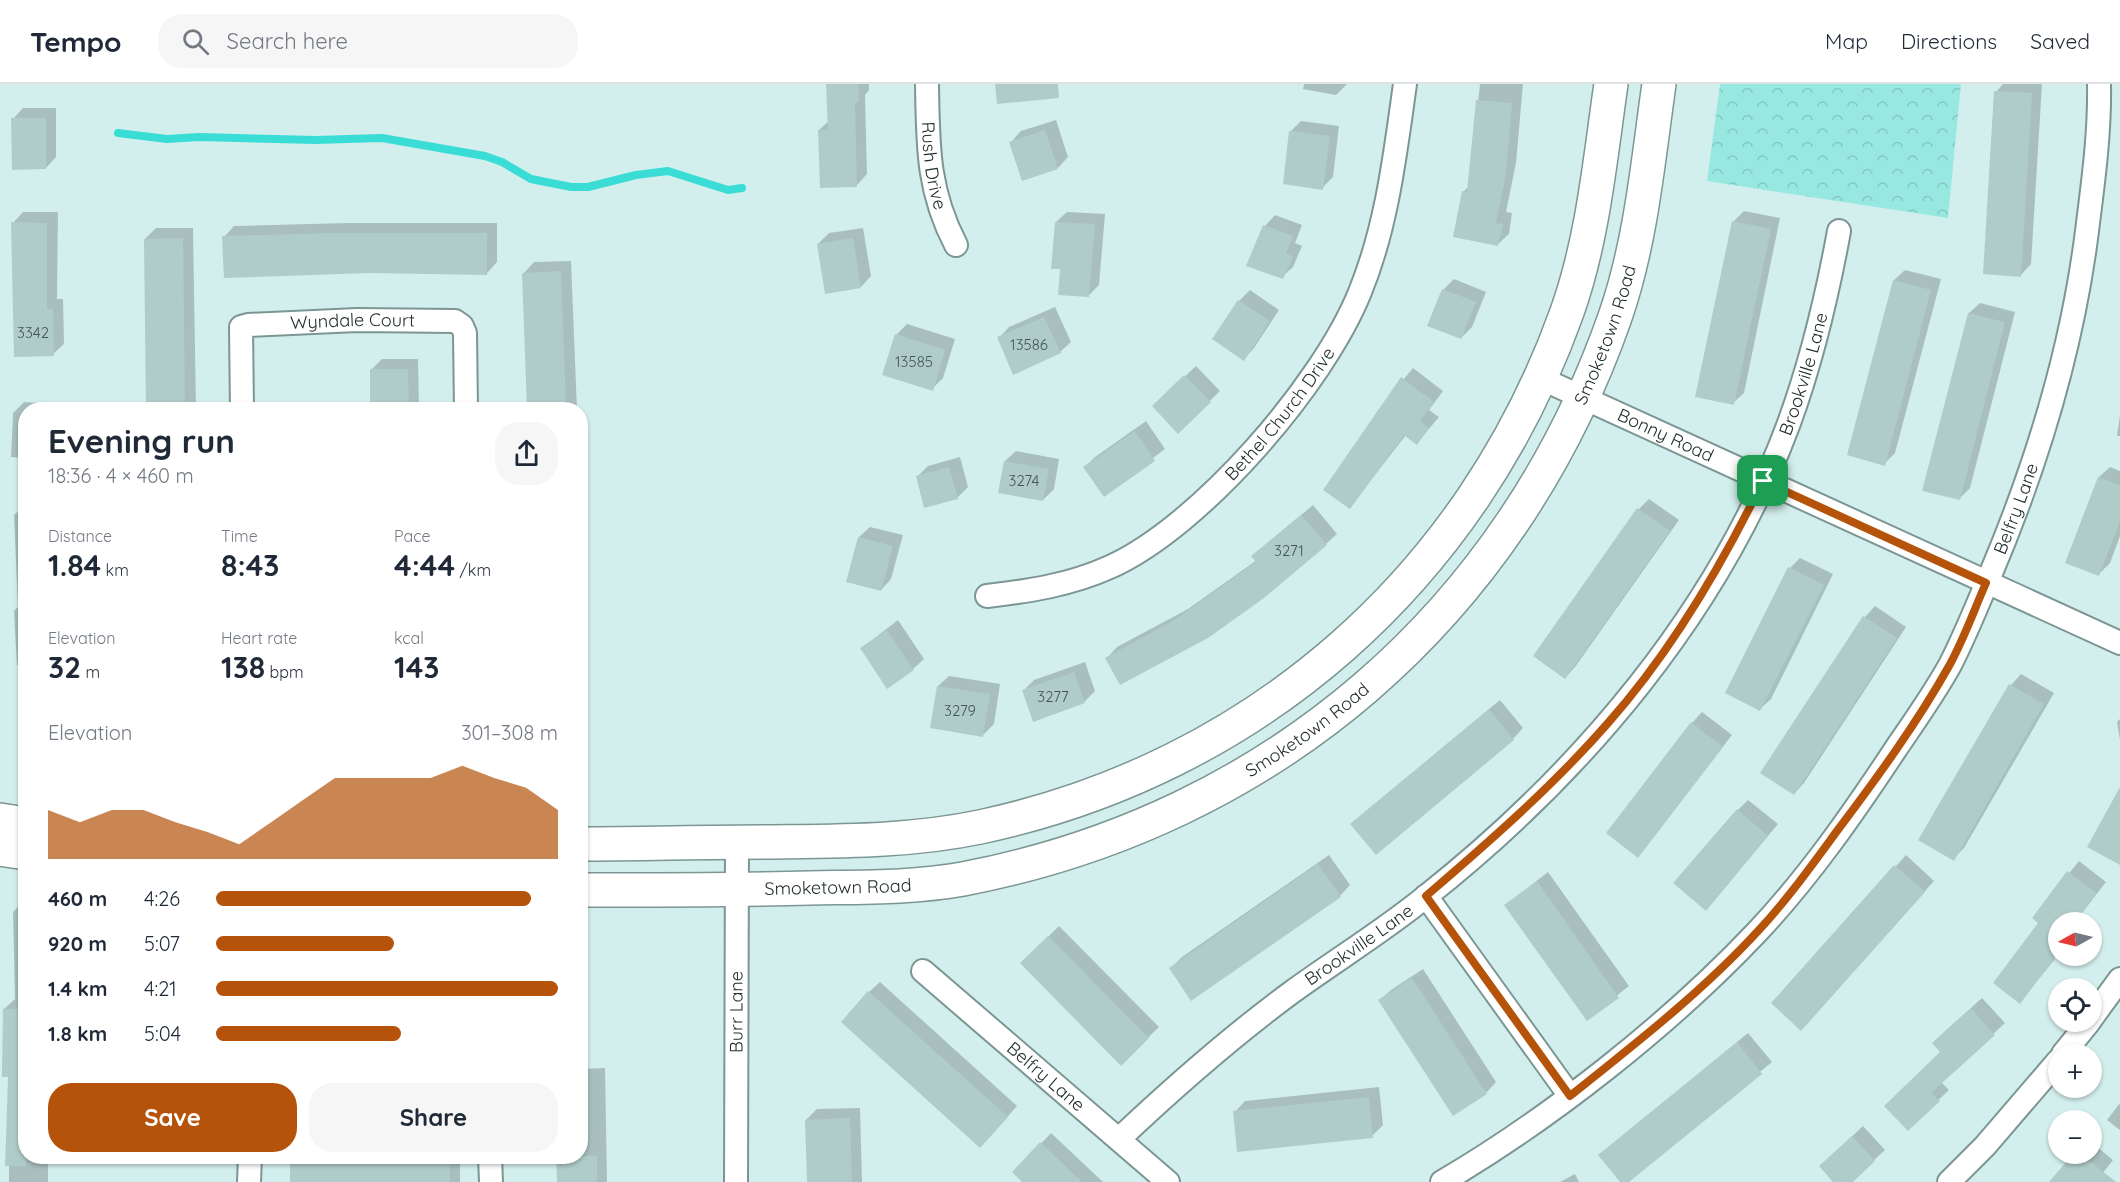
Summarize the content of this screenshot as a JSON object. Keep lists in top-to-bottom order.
{
  "streets": {
    "main road": ["Smoketown Road"],
    "street": [
      "Rush Drive",
      "Wyndale Court",
      "Brookville Lane",
      "Bethel Church Drive",
      "Bonny Road",
      "Belfry Lane",
      "Burr Lane"
    ]
  },
  "crossings": [
    ["Smoketown Road", "Bonny Road"],
    ["Smoketown Road", "Burr Lane"],
    ["Brookville Lane", "Bonny Road"],
    ["Brookville Lane", "Belfry Lane"],
    ["Bonny Road", "Belfry Lane"]
  ],
  "house_numbers": [
    "3342",
    "13586",
    "13585",
    "3274",
    "3271",
    "3277",
    "3279"
  ],
  "north": "left",
  "page": {
    "header": "Tempo",
    "search": "Search here",
    "nav": ["Map", "Directions", "Saved"],
    "heading": ["Evening run", "18:36 · 4 × 460 m"],
    "stats": [
      ["Distance", "1.84 km"],
      ["Time", "8:43"],
      ["Pace", "4:44 /km"],
      ["Elevation", "32 m"],
      ["Heart rate", "138 bpm"],
      ["kcal", "143"]
    ],
    "chart": ["Elevation", "301–308 m"],
    "list": [
      {
        "name": "460 m",
        "note": "4:26"
      },
      {
        "name": "920 m",
        "note": "5:07"
      },
      {
        "name": "1.4 km",
        "note": "4:21"
      },
      {
        "name": "1.8 km",
        "note": "5:04"
      }
    ],
    "map_buttons": ["+", "−"],
    "buttons": ["Save", "Share"]
  }
}
